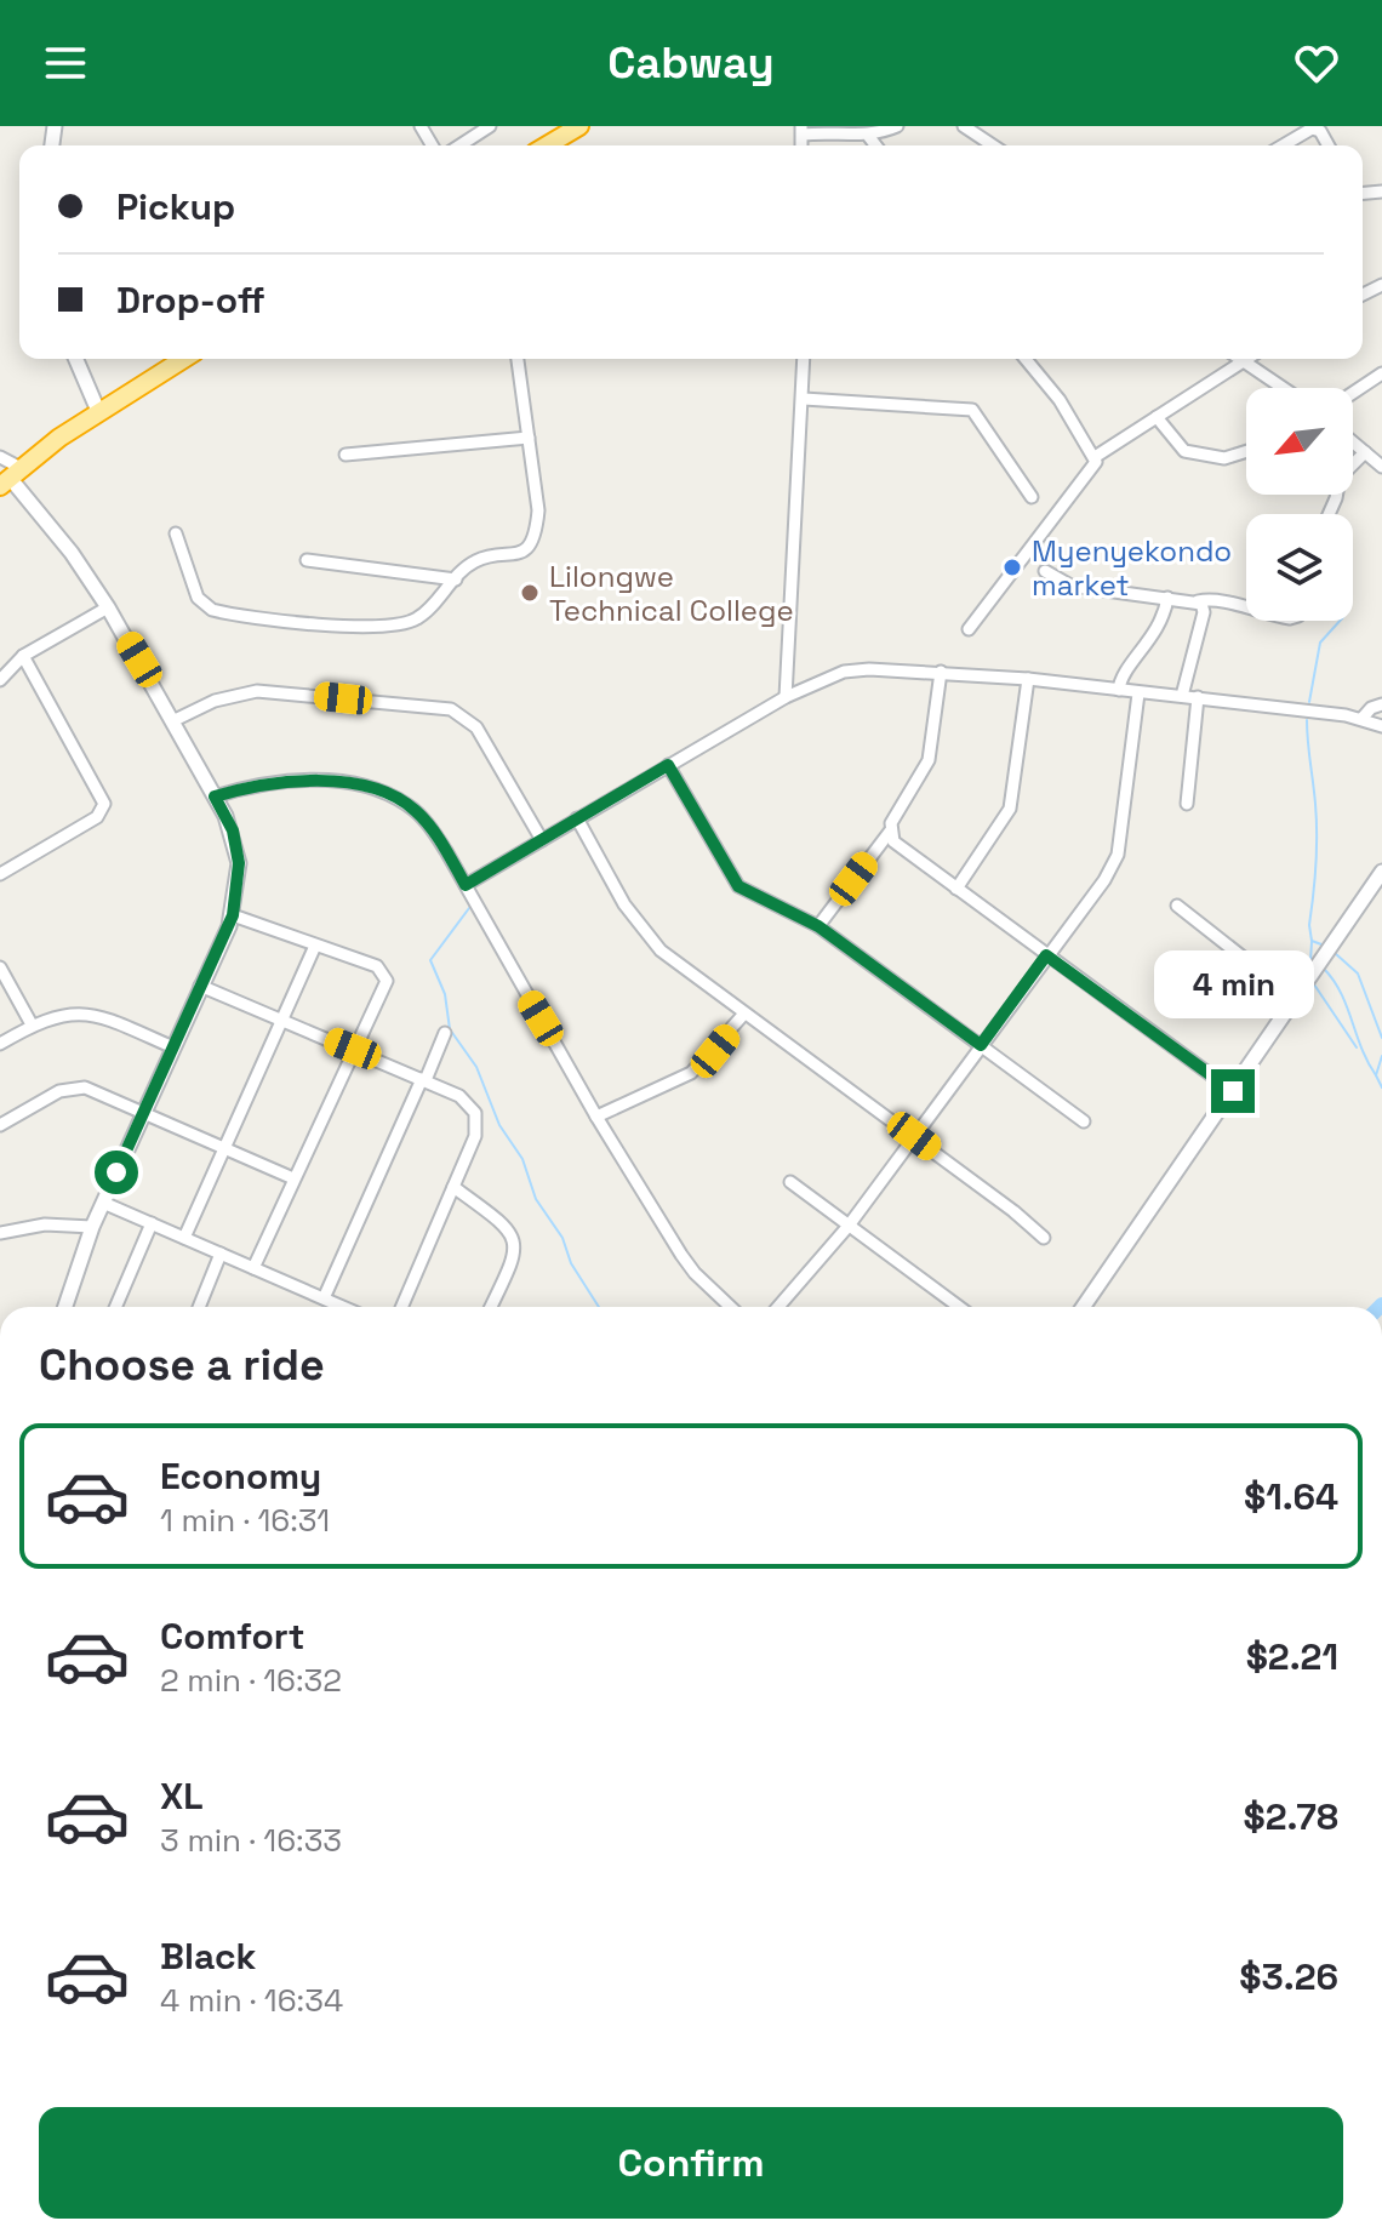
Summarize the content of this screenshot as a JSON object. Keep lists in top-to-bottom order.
{
  "places": ["Myenyekondo market", "Lilongwe Technical College"],
  "north": "bottom left",
  "page": {
    "header": "Cabway",
    "banner": ["Pickup", "Drop-off"],
    "bubble": "4 min",
    "heading": "Choose a ride",
    "list": [
      {
        "name": "Economy",
        "note": "1 min · 16:31",
        "value": "$1.64"
      },
      {
        "name": "Comfort",
        "note": "2 min · 16:32",
        "value": "$2.21"
      },
      {
        "name": "XL",
        "note": "3 min · 16:33",
        "value": "$2.78"
      },
      {
        "name": "Black",
        "note": "4 min · 16:34",
        "value": "$3.26"
      }
    ],
    "buttons": "Confirm"
  }
}
